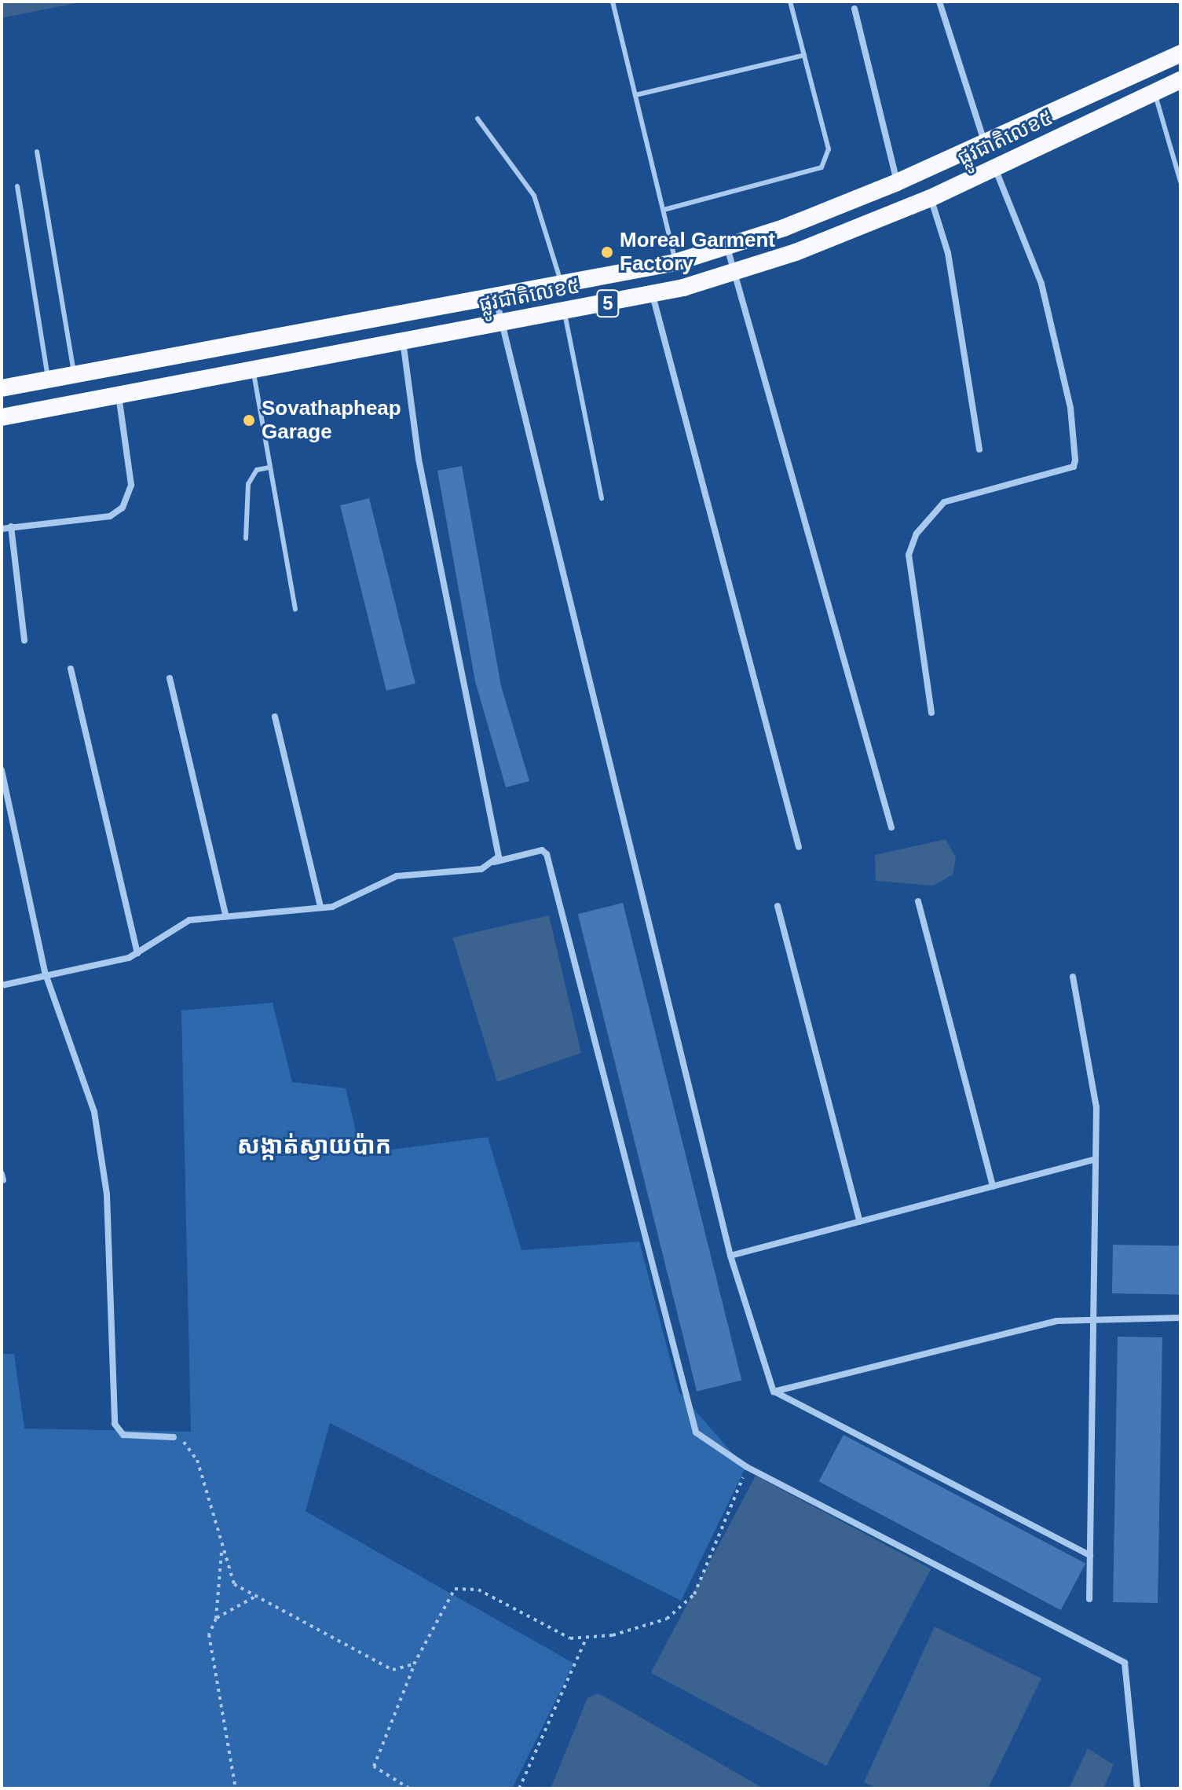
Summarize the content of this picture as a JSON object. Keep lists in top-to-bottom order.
{
  "streets": {
    "highway": ["ផ្លូវជាតិលេខ៥", "5"]
  },
  "districts": ["សង្កាត់ស្វាយប៉ាក"],
  "places": ["Moreal Garment Factory", "Sovathapheap Garage"]
}
